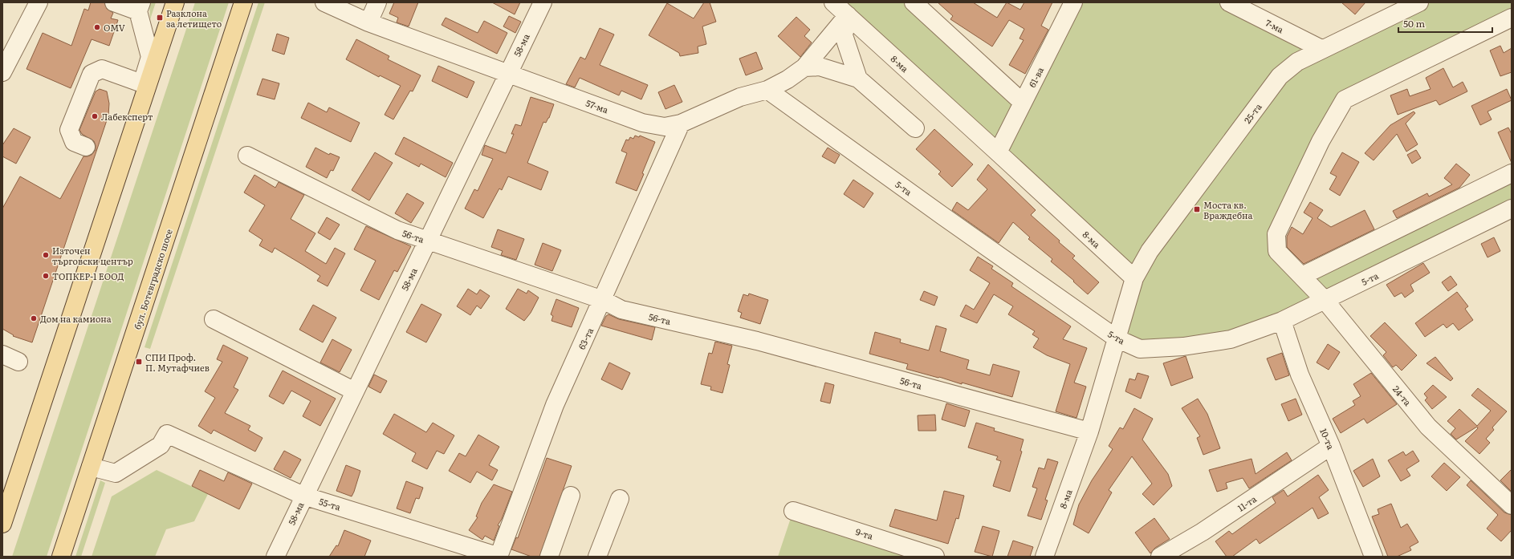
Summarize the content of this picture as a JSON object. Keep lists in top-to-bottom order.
{
  "streets": {
    "main road": ["бул. Ботевградско шосе"],
    "street": [
      "7-ма",
      "58-ма",
      "8-ма",
      "61-ва",
      "57-ма",
      "25-та",
      "5-та",
      "56-та",
      "63-та",
      "24-та",
      "10-та",
      "11-та",
      "55-та",
      "9-та"
    ]
  },
  "crossings": [
    ["7-ма", "25-та"],
    ["58-ма", "57-ма"],
    ["58-ма", "56-та"],
    ["58-ма", "55-та"],
    ["8-ма", "61-ва"],
    ["8-ма", "57-ма"],
    ["8-ма", "25-та"],
    ["8-ма", "5-та"],
    ["8-ма", "56-та"],
    ["57-ма", "5-та"],
    ["57-ма", "63-та"],
    ["5-та", "24-та"],
    ["5-та", "10-та"],
    ["56-та", "63-та"],
    ["бул. Ботевградско шосе", "55-та"],
    ["63-та", "55-та"],
    ["10-та", "11-та"]
  ],
  "places": {
    "transit": ["Разклона за летището", "Моста кв. Враждебна", "СПИ Проф. П. Мутафчиев"],
    "other": [
      "OMV",
      "Лабексперт",
      "Източен търговски център",
      "ТОПКЕР-1 ЕООД",
      "Дом на камиона"
    ]
  },
  "scale_bar": "50 m"
}
